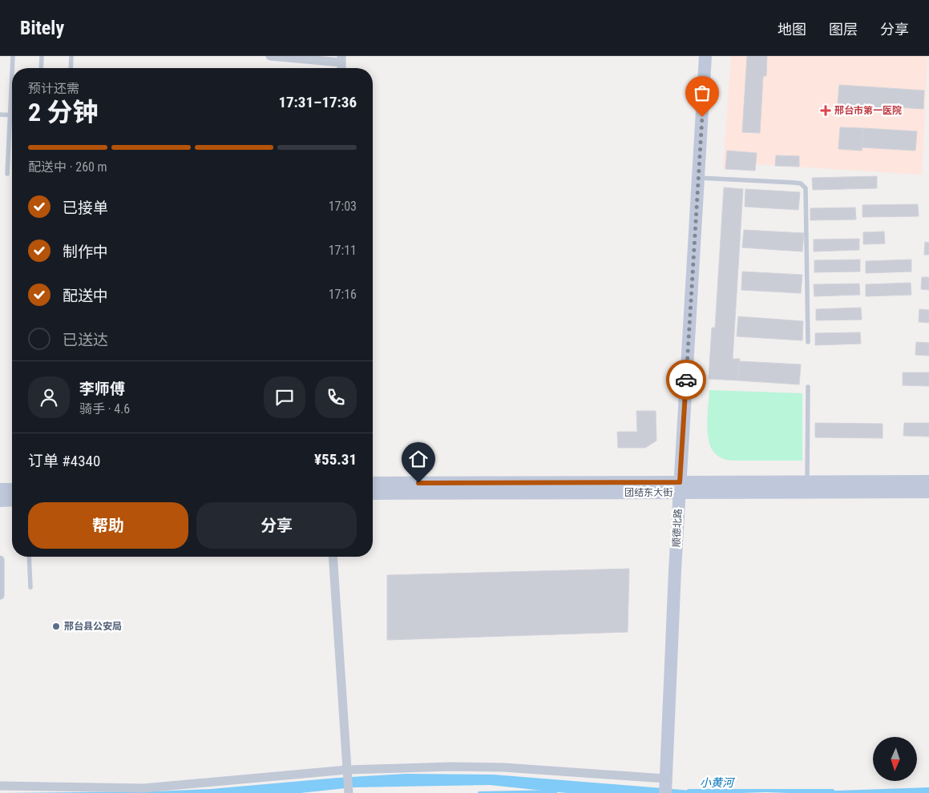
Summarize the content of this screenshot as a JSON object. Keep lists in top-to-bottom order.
{
  "streets": {
    "main road": ["团结东大街", "顺德北路"]
  },
  "crossings": [
    ["团结东大街", "顺德北路"]
  ],
  "water": ["小黄河"],
  "places": {
    "health": ["邢台市第一医院"],
    "other": ["邢台县公安局"]
  },
  "north": "bottom",
  "page": {
    "header": "Bitely",
    "nav": ["地图", "图层", "分享"],
    "heading": ["2 分钟", "预计还需", "17:31–17:36"],
    "panel": [
      "李师傅",
      "骑手 · 4.6",
      "订单 #4340",
      "¥55.31"
    ],
    "bar": "配送中 · 260 m",
    "list": [
      ["已接单", "17:03"],
      ["制作中", "17:11"],
      ["配送中", "17:16"],
      "已送达"
    ],
    "buttons": ["帮助", "分享"]
  }
}
